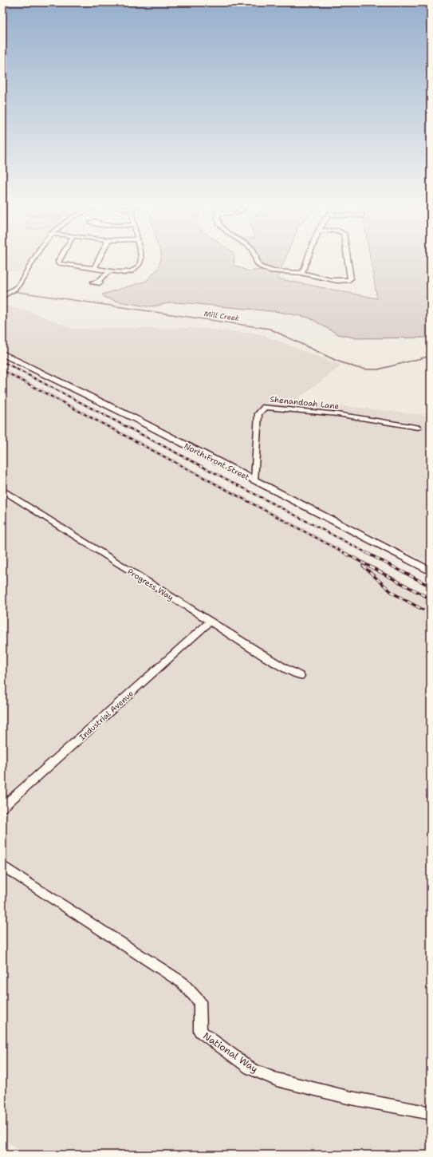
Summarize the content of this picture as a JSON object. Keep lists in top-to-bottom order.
{
  "streets": {
    "main road": ["North Front Street"],
    "street": [
      "Shenandoah Lane",
      "Progress Way",
      "Industrial Avenue",
      "National Way"
    ]
  },
  "crossings": [
    ["Shenandoah Lane", "North Front Street"],
    ["Progress Way", "Industrial Avenue"]
  ],
  "water": ["Mill Creek"]
}
